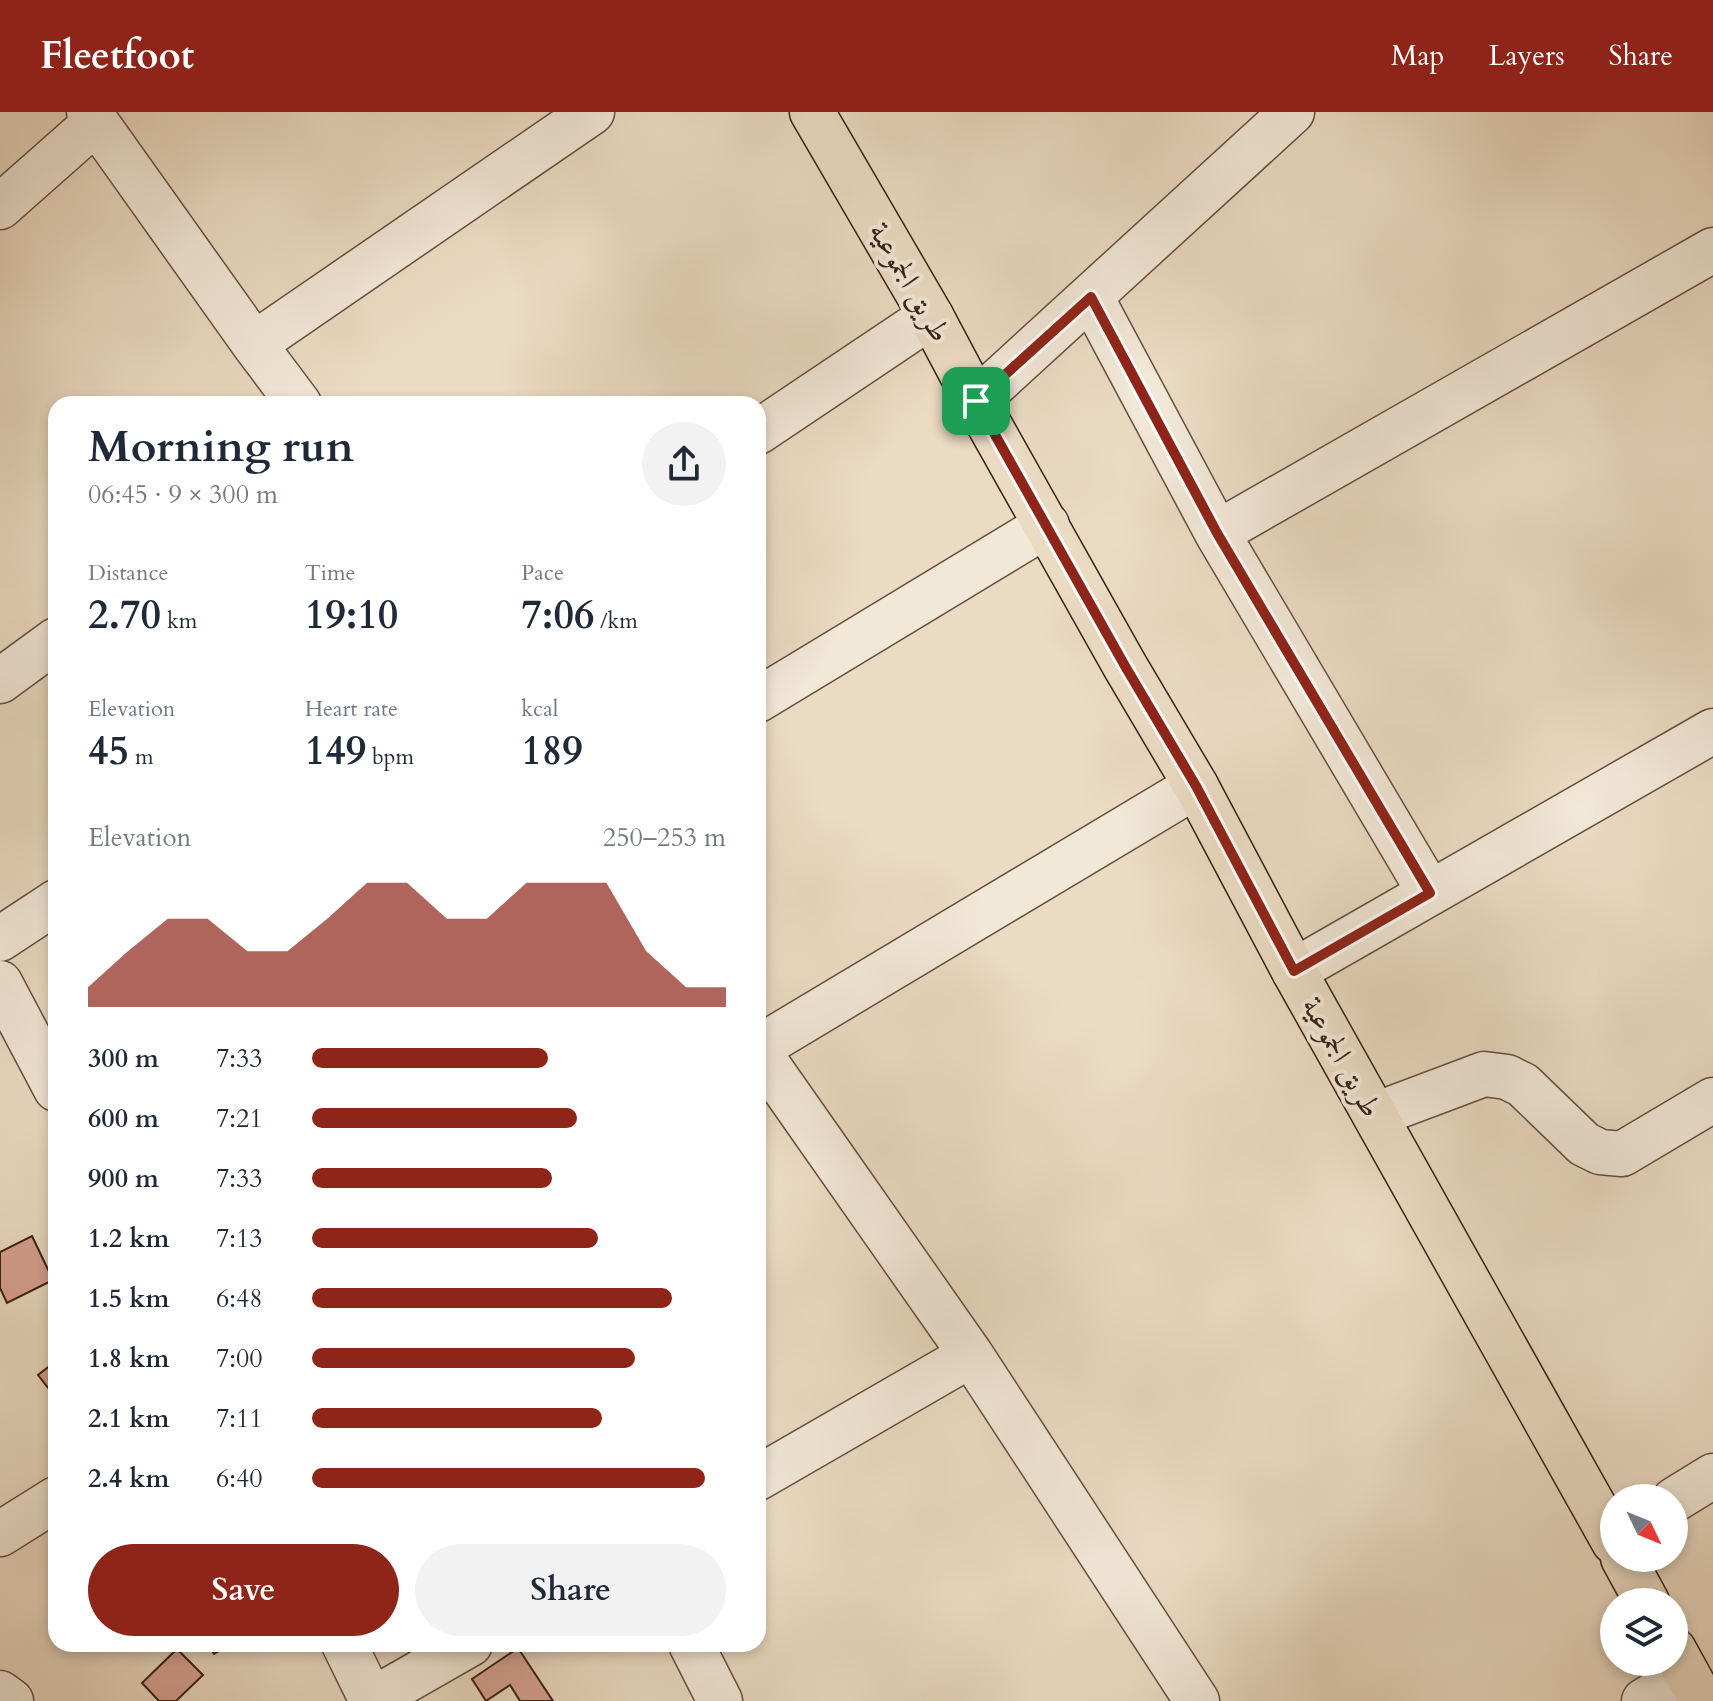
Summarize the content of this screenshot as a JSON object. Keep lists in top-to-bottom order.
{
  "streets": {
    "main road": ["طريق الجموعية"]
  },
  "north": "bottom right",
  "page": {
    "header": "Fleetfoot",
    "nav": ["Map", "Layers", "Share"],
    "heading": ["Morning run", "06:45 · 9 × 300 m"],
    "stats": [
      ["Distance", "2.70 km"],
      ["Time", "19:10"],
      ["Pace", "7:06 /km"],
      ["Elevation", "45 m"],
      ["Heart rate", "149 bpm"],
      ["kcal", "189"]
    ],
    "chart": ["Elevation", "250–253 m"],
    "list": [
      {
        "name": "300 m",
        "note": "7:33"
      },
      {
        "name": "600 m",
        "note": "7:21"
      },
      {
        "name": "900 m",
        "note": "7:33"
      },
      {
        "name": "1.2 km",
        "note": "7:13"
      },
      {
        "name": "1.5 km",
        "note": "6:48"
      },
      {
        "name": "1.8 km",
        "note": "7:00"
      },
      {
        "name": "2.1 km",
        "note": "7:11"
      },
      {
        "name": "2.4 km",
        "note": "6:40"
      }
    ],
    "buttons": ["Save", "Share"]
  }
}
